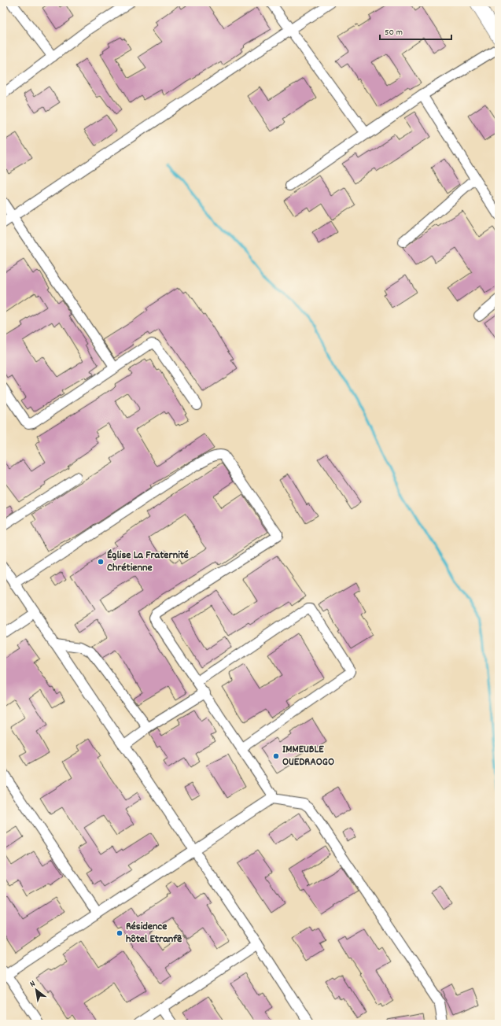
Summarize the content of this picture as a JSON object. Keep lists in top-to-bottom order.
{
  "places": ["Église La Fraternité Chrétienne", "IMMEUBLE OUEDRAOGO", "Résidence hôtel Etranfê"],
  "scale_bar": "50 m",
  "north": "top left"
}
